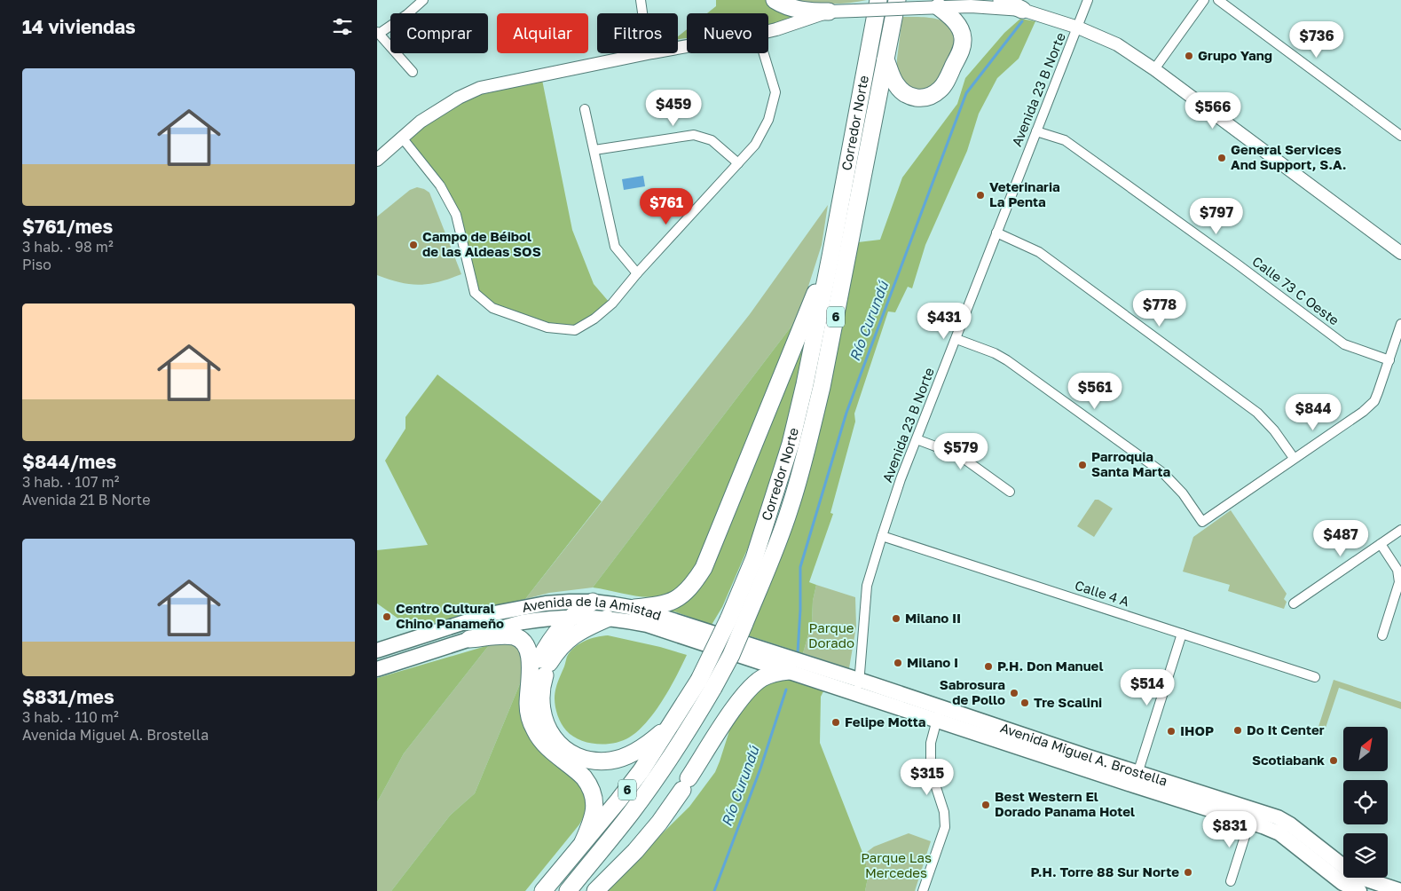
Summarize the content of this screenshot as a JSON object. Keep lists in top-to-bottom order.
{
  "streets": {
    "highway": ["Corredor Norte", "6"],
    "main road": ["Avenida de la Amistad", "Avenida Miguel A. Brostella"],
    "street": ["Avenida 23 B Norte", "Calle 73 C Oeste", "Calle 4 A"]
  },
  "crossings": [
    ["Avenida 23 B Norte", "Calle 73 C Oeste"],
    ["Avenida 23 B Norte", "Calle 4 A"],
    ["Avenida 23 B Norte", "Avenida Miguel A. Brostella"],
    ["Avenida de la Amistad", "Avenida Miguel A. Brostella"]
  ],
  "water": ["Río Curundú"],
  "parks": ["Parque Dorado", "Parque Las Mercedes"],
  "places": [
    "Grupo Yang",
    "General Services And Support, S.A.",
    "Veterinaria La Penta",
    "Campo de Béibol de las Aldeas SOS",
    "Parroquia Santa Marta",
    "Centro Cultural Chino Panameño",
    "Milano II",
    "Milano I",
    "P.H. Don Manuel",
    "Sabrosura de Pollo",
    "Tre Scalini",
    "Felipe Motta",
    "Do It Center",
    "IHOP",
    "Scotiabank",
    "Best Western El Dorado Panama Hotel",
    "P.H. Torre 88 Sur Norte"
  ],
  "north": "top right",
  "page": {
    "heading": "14 viviendas",
    "chip": [
      "Comprar",
      "Alquilar",
      "Filtros",
      "Nuevo"
    ],
    "price": [
      "$736",
      "$459",
      "$566",
      "$761",
      "$797",
      "$778",
      "$431",
      "$561",
      "$844",
      "$579",
      "$487",
      "$514",
      "$315",
      "$831"
    ],
    "list": [
      {
        "name": "$761/mes",
        "note": "3 hab. · 98 m² · Piso"
      },
      {
        "name": "$844/mes",
        "note": "3 hab. · 107 m² · Avenida 21 B Norte"
      },
      {
        "name": "$831/mes",
        "note": "3 hab. · 110 m² · Avenida Miguel A. Brostella"
      }
    ]
  }
}
